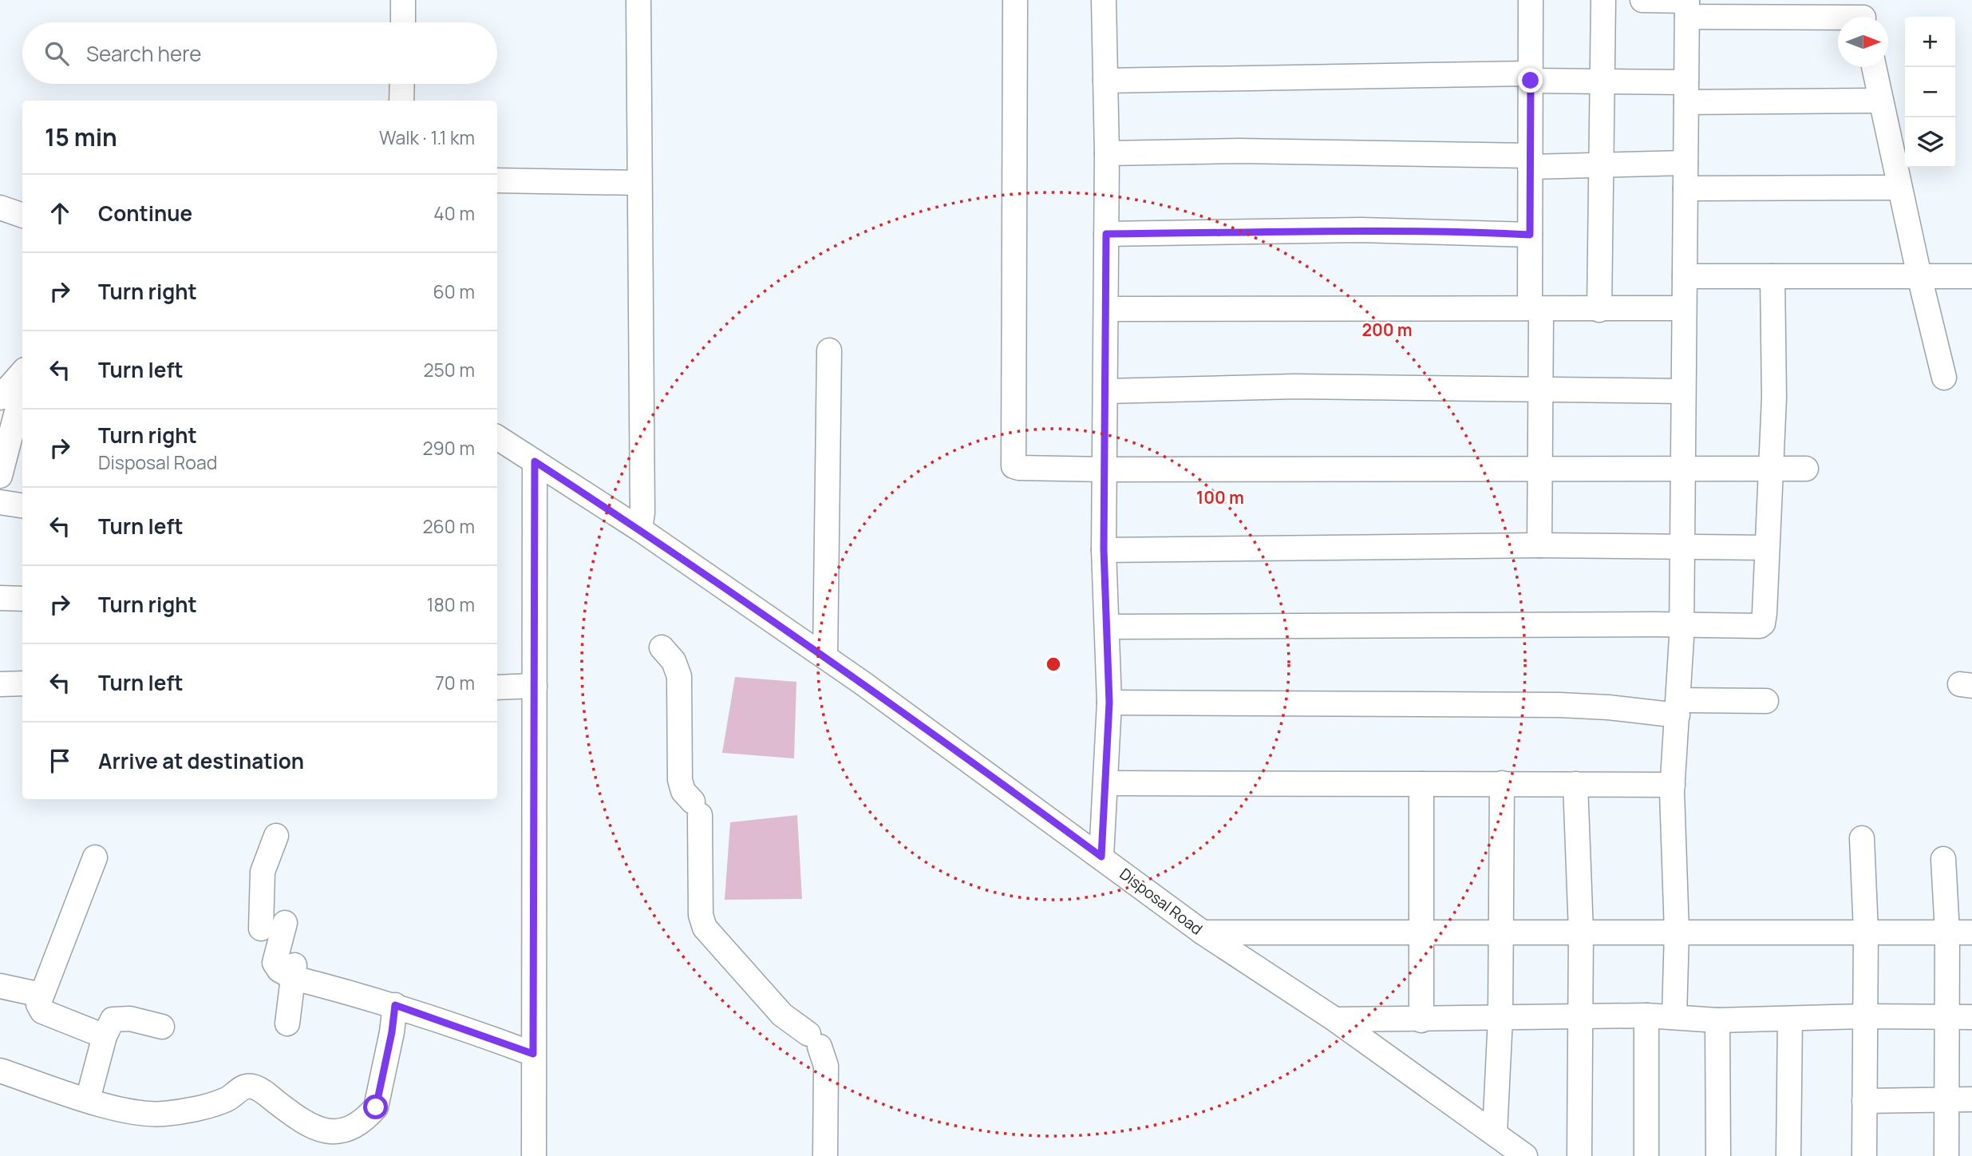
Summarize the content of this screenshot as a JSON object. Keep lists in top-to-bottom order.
{
  "streets": {
    "street": ["Disposal Road"]
  },
  "north": "right",
  "page": {
    "map_buttons": ["+", "−"],
    "search": "Search here",
    "heading": ["15 min", "Walk · 1.1 km"],
    "list": [
      ["Continue", "40 m"],
      ["Turn right", "60 m"],
      ["Turn left", "250 m"],
      ["Turn right", "Disposal Road", "290 m"],
      ["Turn left", "260 m"],
      ["Turn right", "180 m"],
      ["Turn left", "70 m"],
      "Arrive at destination"
    ]
  },
  "rings": ["200 m", "100 m"]
}
